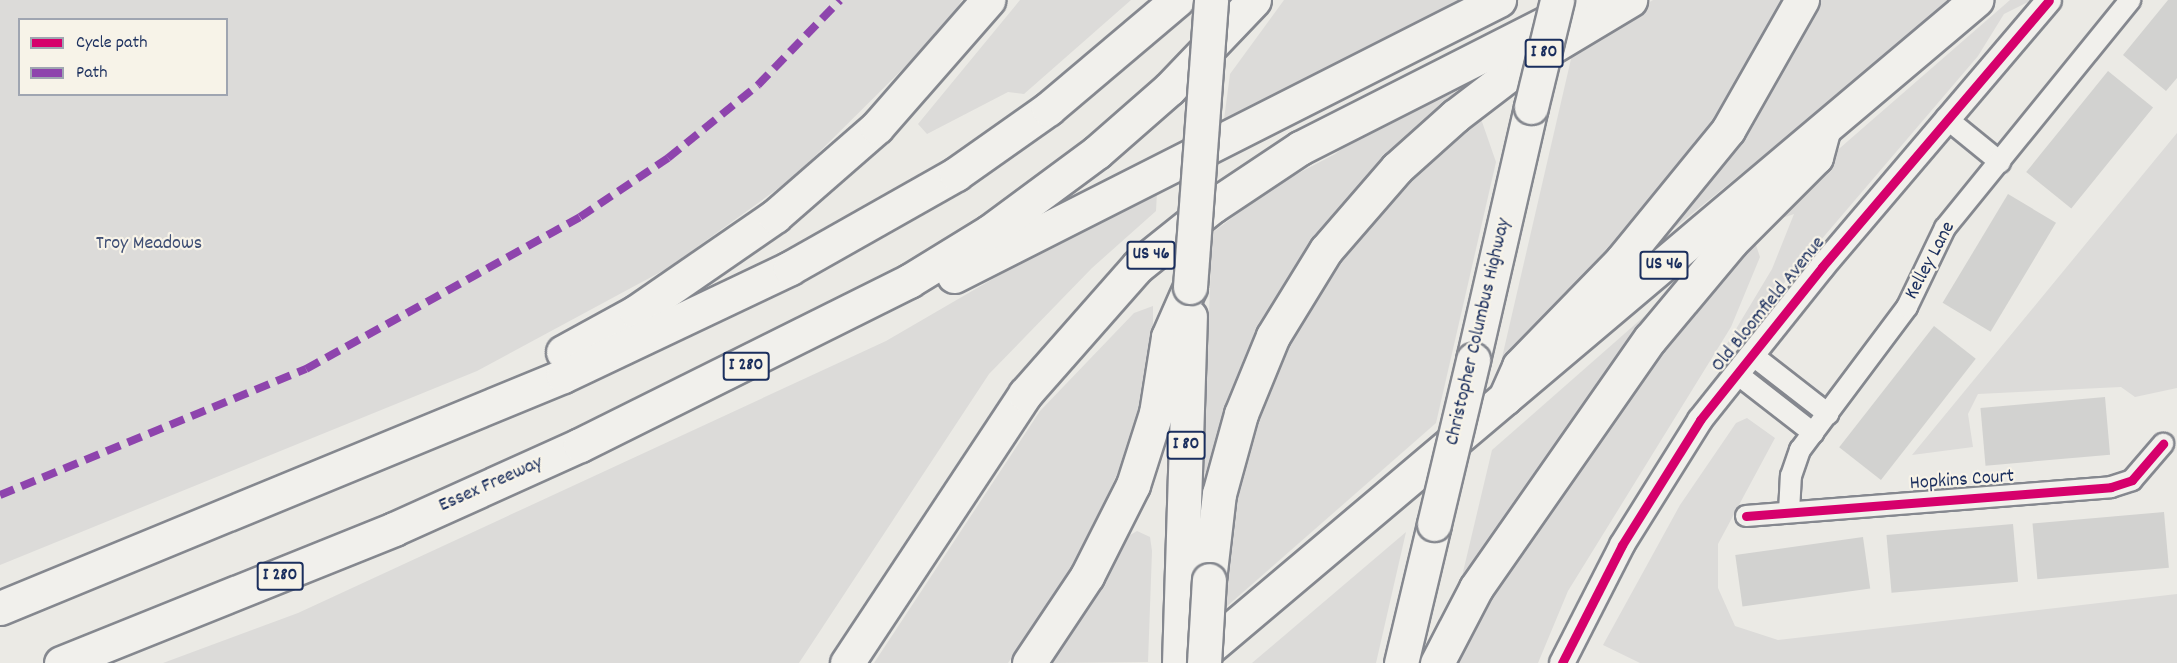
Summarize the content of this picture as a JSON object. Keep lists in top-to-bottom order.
{
  "streets": {
    "highway": [
      "I 80",
      "US 46",
      "Christopher Columbus Highway",
      "I 280",
      "Essex Freeway"
    ],
    "street": ["Kelley Lane", "Old Bloomfield Avenue", "Hopkins Court"]
  },
  "crossings": [
    ["Kelley Lane", "Hopkins Court"]
  ],
  "parks": ["Troy Meadows"],
  "legend": ["Cycle path", "Path"]
}
